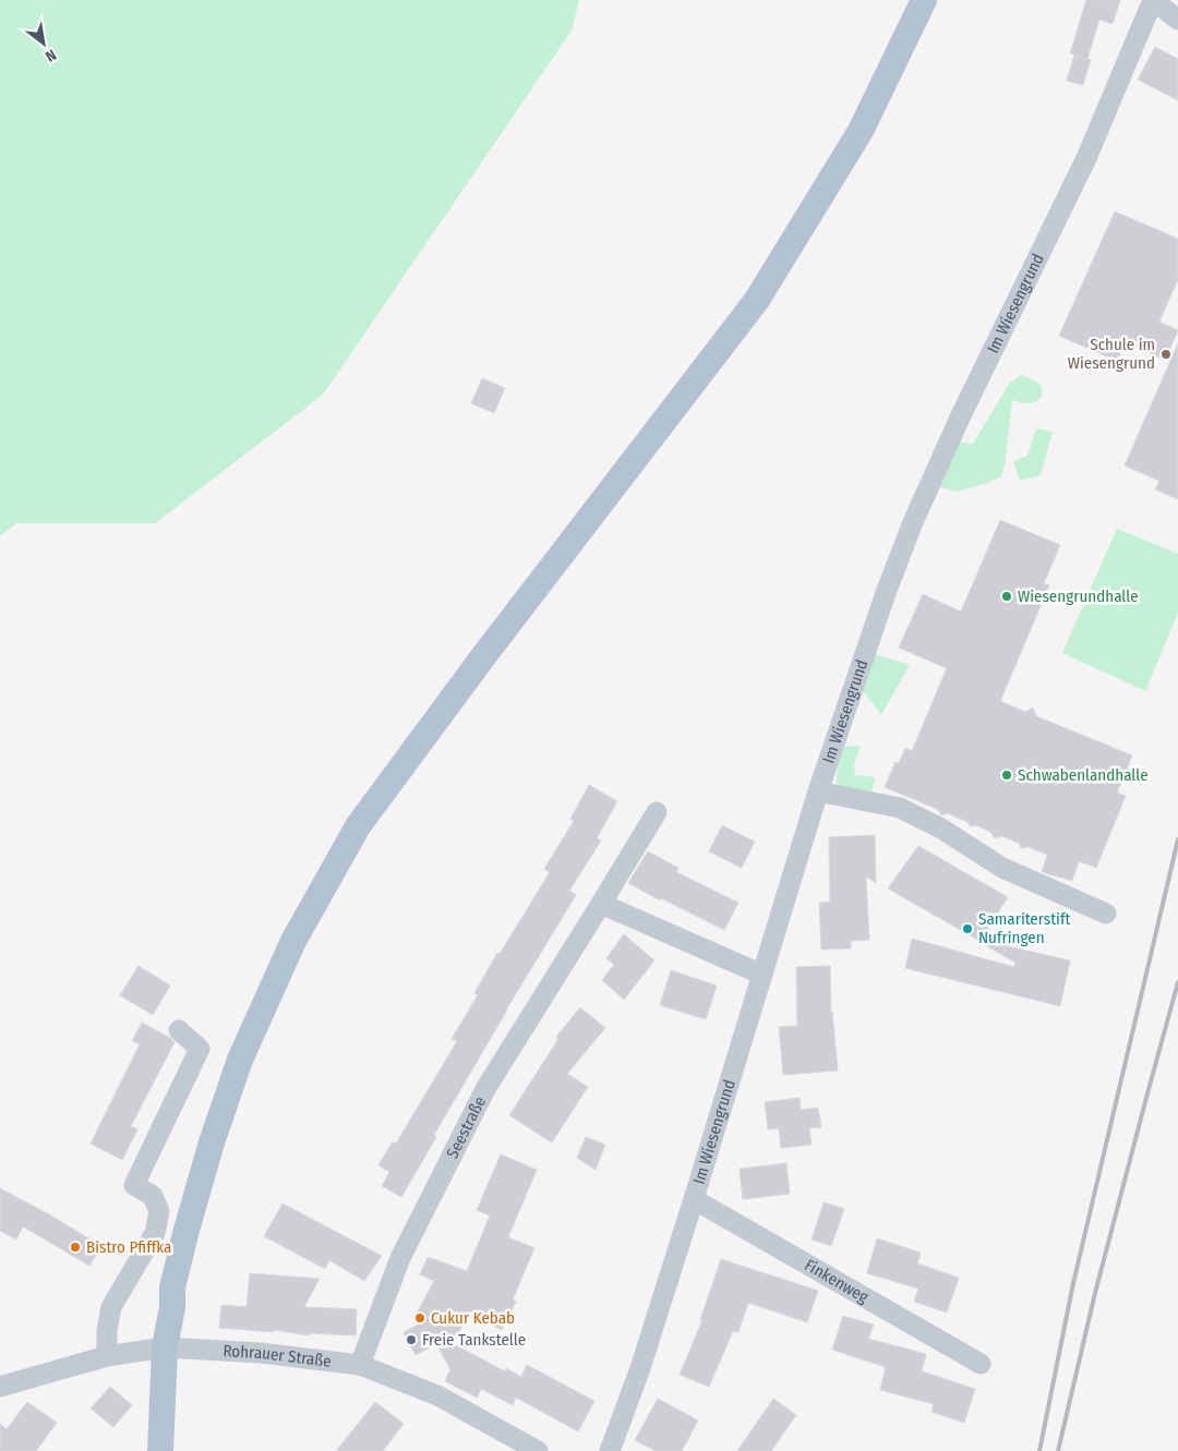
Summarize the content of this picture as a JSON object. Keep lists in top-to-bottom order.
{
  "streets": {
    "street": [
      "Im Wiesengrund",
      "Seestraße",
      "Finkenweg",
      "Rohrauer Straße"
    ]
  },
  "crossings": [
    ["Im Wiesengrund", "Finkenweg"],
    ["Seestraße", "Rohrauer Straße"]
  ],
  "places": [
    "Schule im Wiesengrund",
    "Wiesengrundhalle",
    "Schwabenlandhalle",
    "Samariterstift Nufringen",
    "Bistro Pfiffka",
    "Cukur Kebab",
    "Freie Tankstelle"
  ],
  "north": "bottom right"
}
